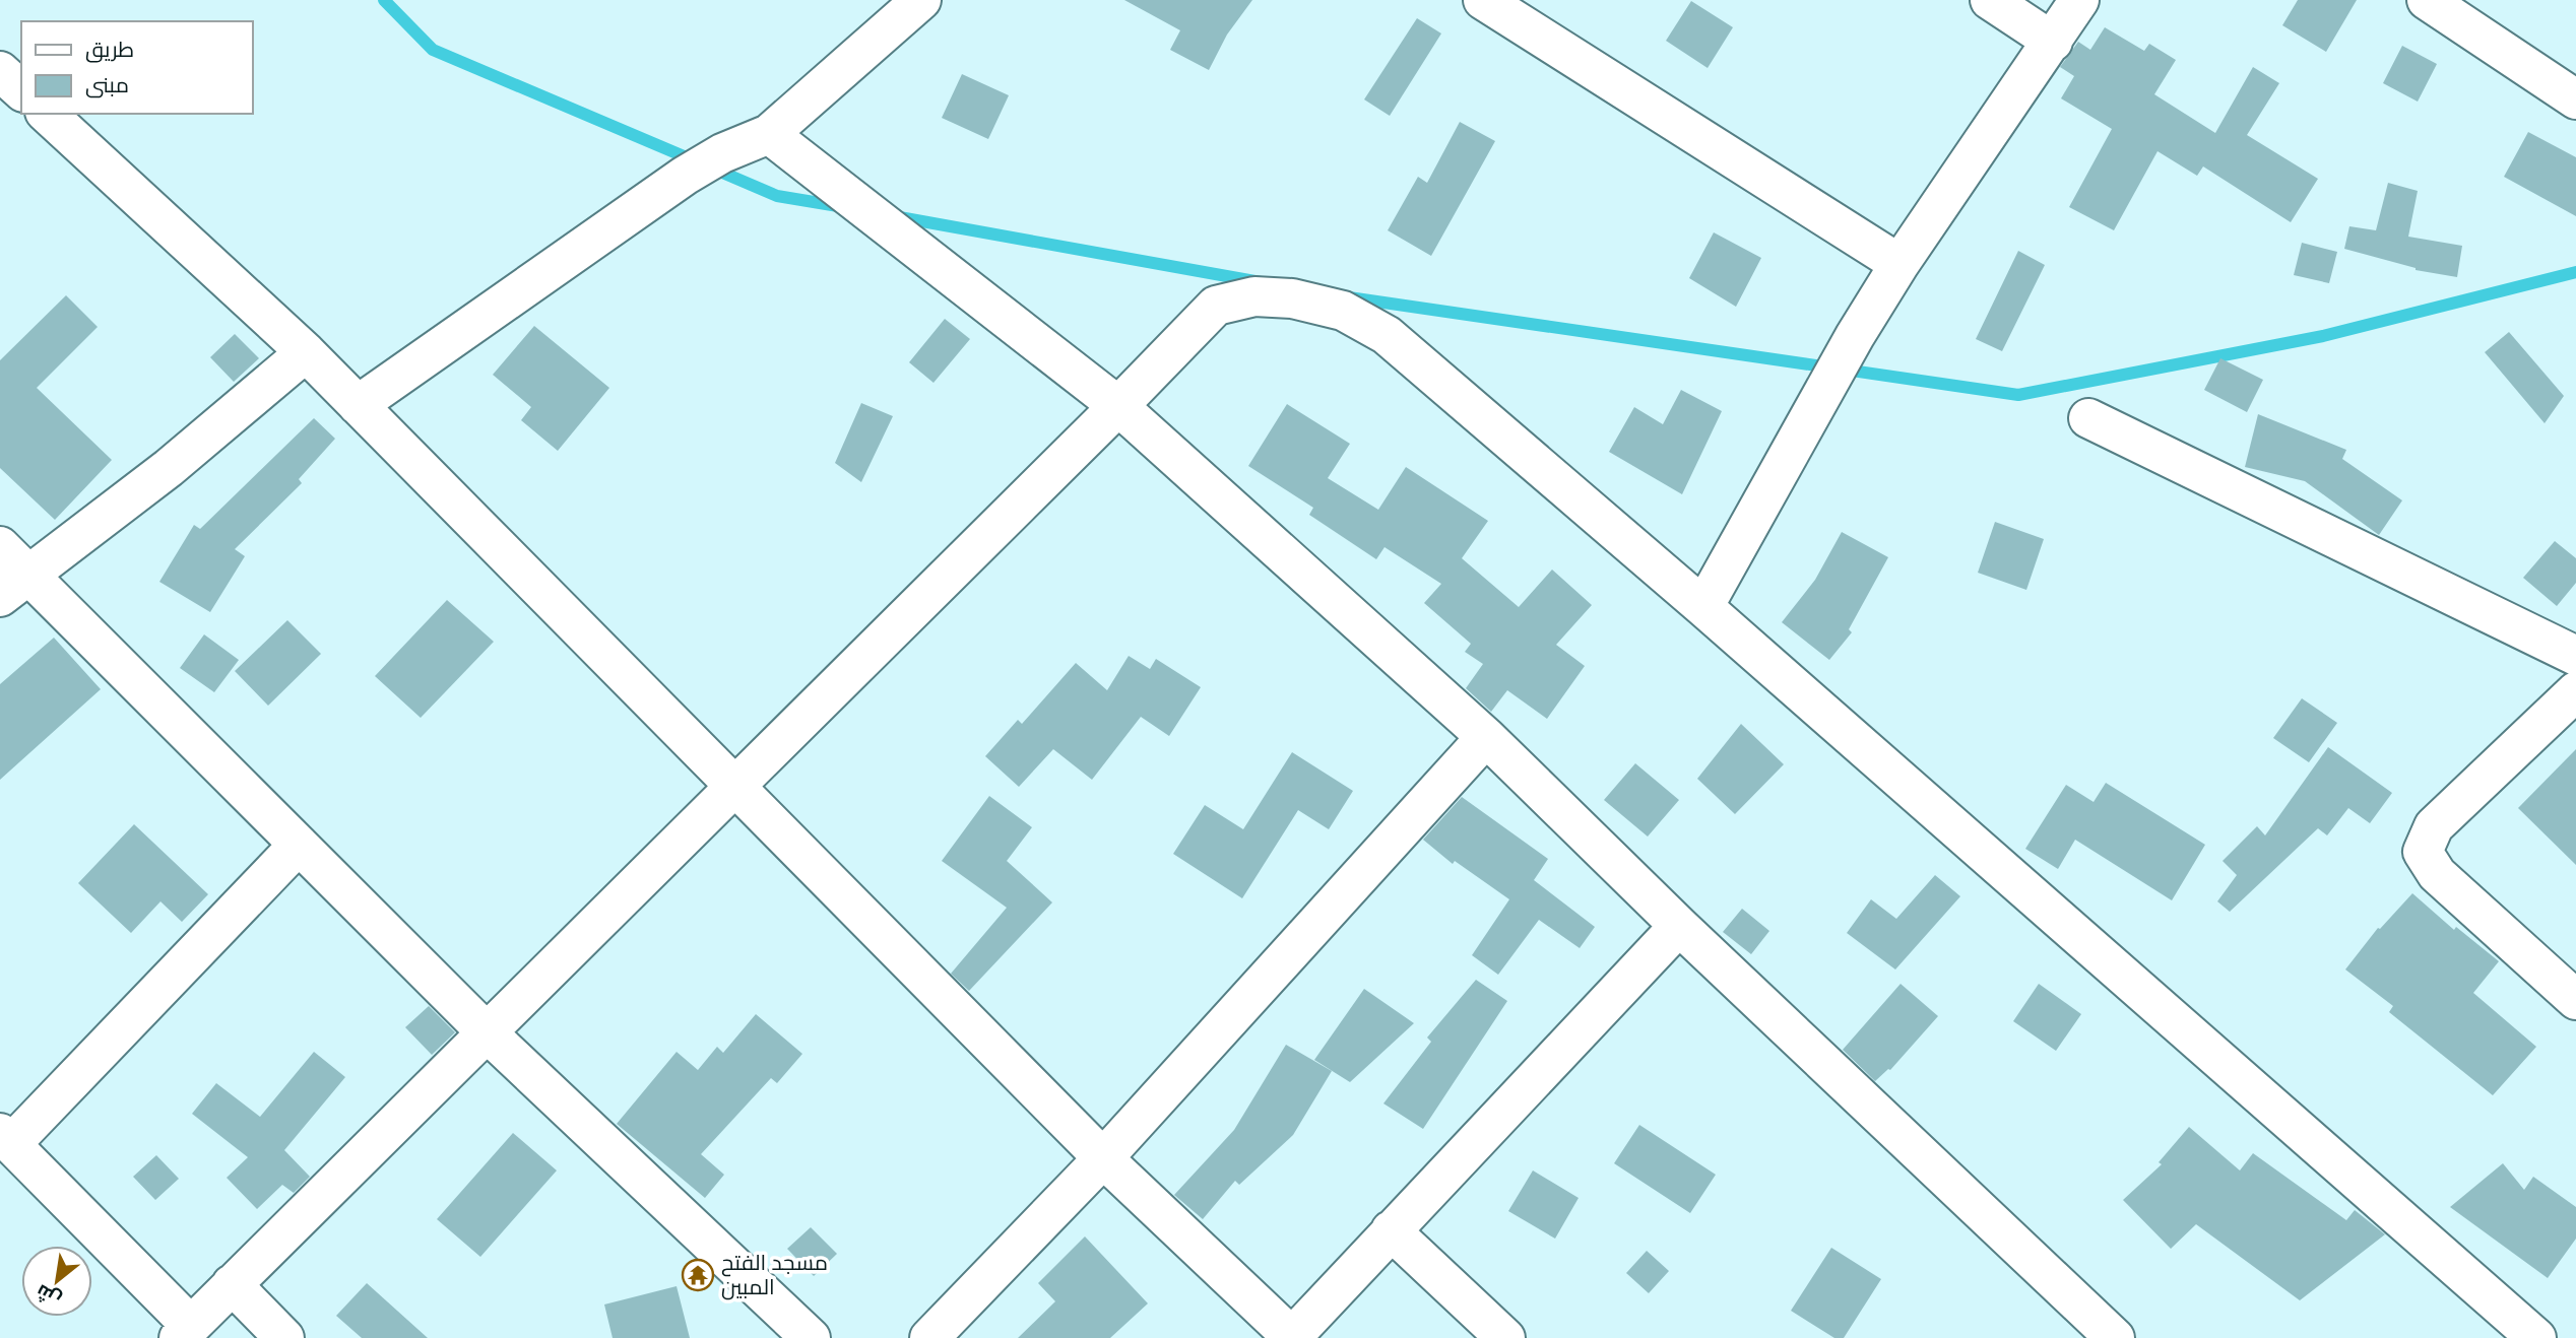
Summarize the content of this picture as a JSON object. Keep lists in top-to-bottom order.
{
  "places": {
    "temple": ["مسجد الفتح المبين"]
  },
  "legend": ["طريق", "مبنى"],
  "north": "bottom left"
}
